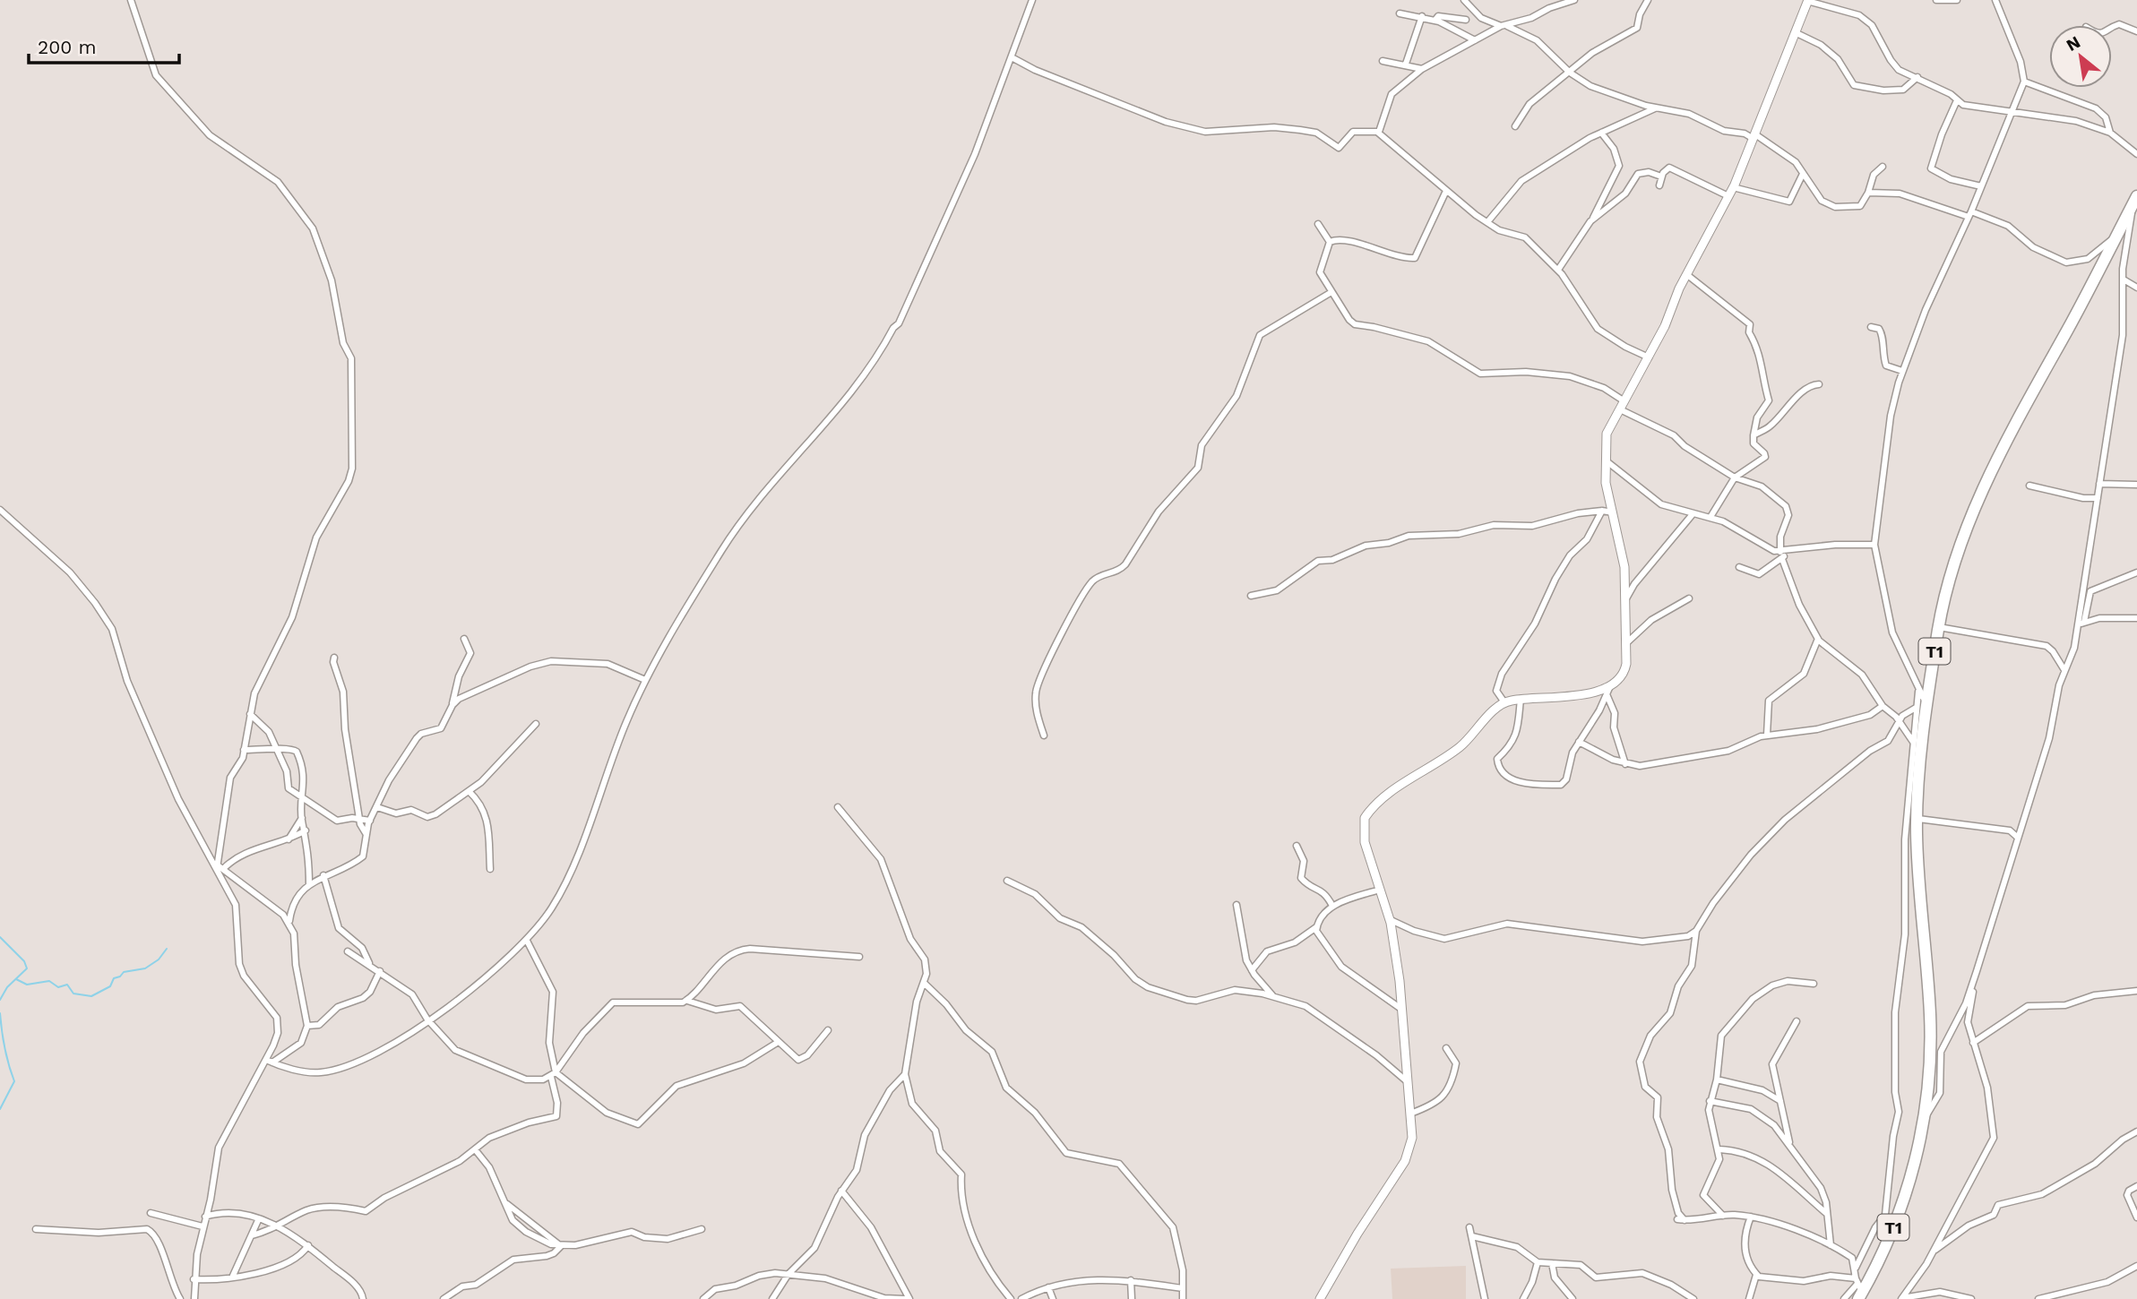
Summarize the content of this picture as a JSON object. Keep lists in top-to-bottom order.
{
  "streets": {
    "highway": ["T1"]
  },
  "scale_bar": "200 m",
  "north": "top left"
}
